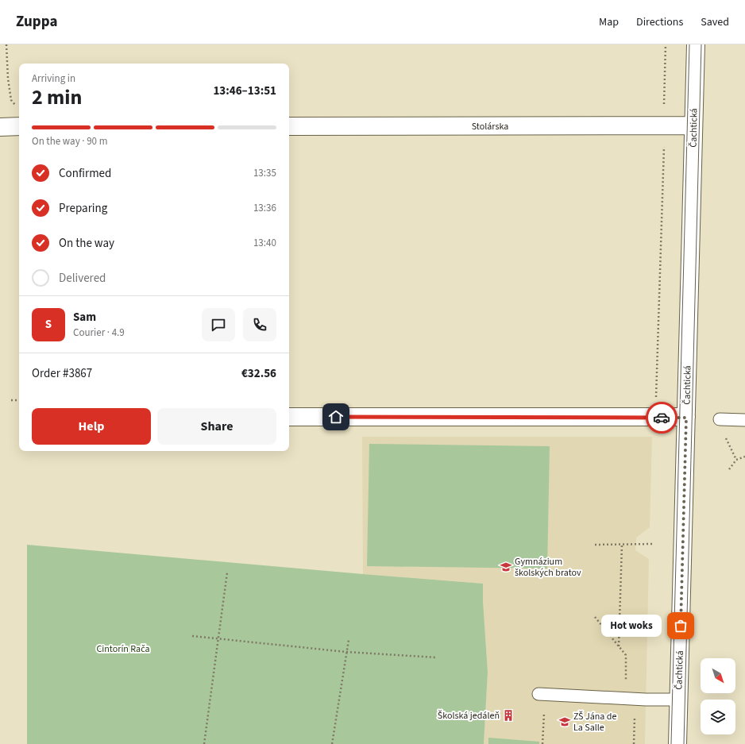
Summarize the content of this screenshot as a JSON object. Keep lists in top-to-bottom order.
{
  "streets": {
    "street": ["Stolárska", "Čachtická"]
  },
  "crossings": [
    ["Stolárska", "Čachtická"]
  ],
  "parks": ["Cintorín Rača"],
  "places": {
    "school or university": ["Gymnázium školských bratov", "ZŠ Jána de La Salle"],
    "other": ["Hot woks"],
    "building": ["Školská jedáleň"]
  },
  "north": "bottom right",
  "page": {
    "header": "Zuppa",
    "nav": ["Map", "Directions", "Saved"],
    "heading": ["2 min", "Arriving in", "13:46–13:51"],
    "panel": [
      "Sam",
      "Courier · 4.9",
      "Order #3867",
      "€32.56"
    ],
    "bar": "On the way · 90 m",
    "list": [
      ["Confirmed", "13:35"],
      ["Preparing", "13:36"],
      ["On the way", "13:40"],
      "Delivered"
    ],
    "round": "S",
    "buttons": ["Help", "Share"],
    "bubble": "Hot woks"
  }
}
